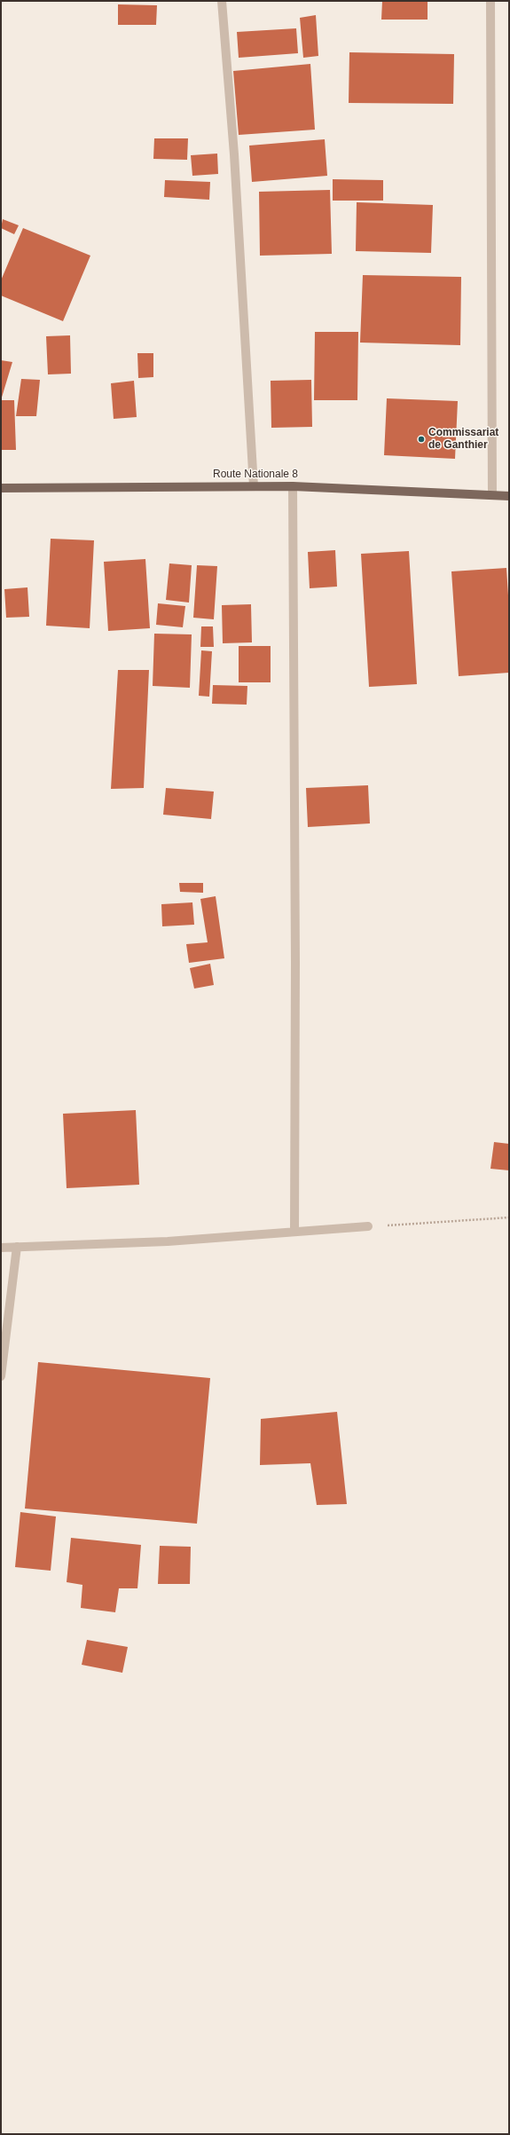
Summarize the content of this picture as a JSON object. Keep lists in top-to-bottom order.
{
  "streets": {
    "main road": ["Route Nationale 8"]
  },
  "places": ["Commissariat de Ganthier"]
}
